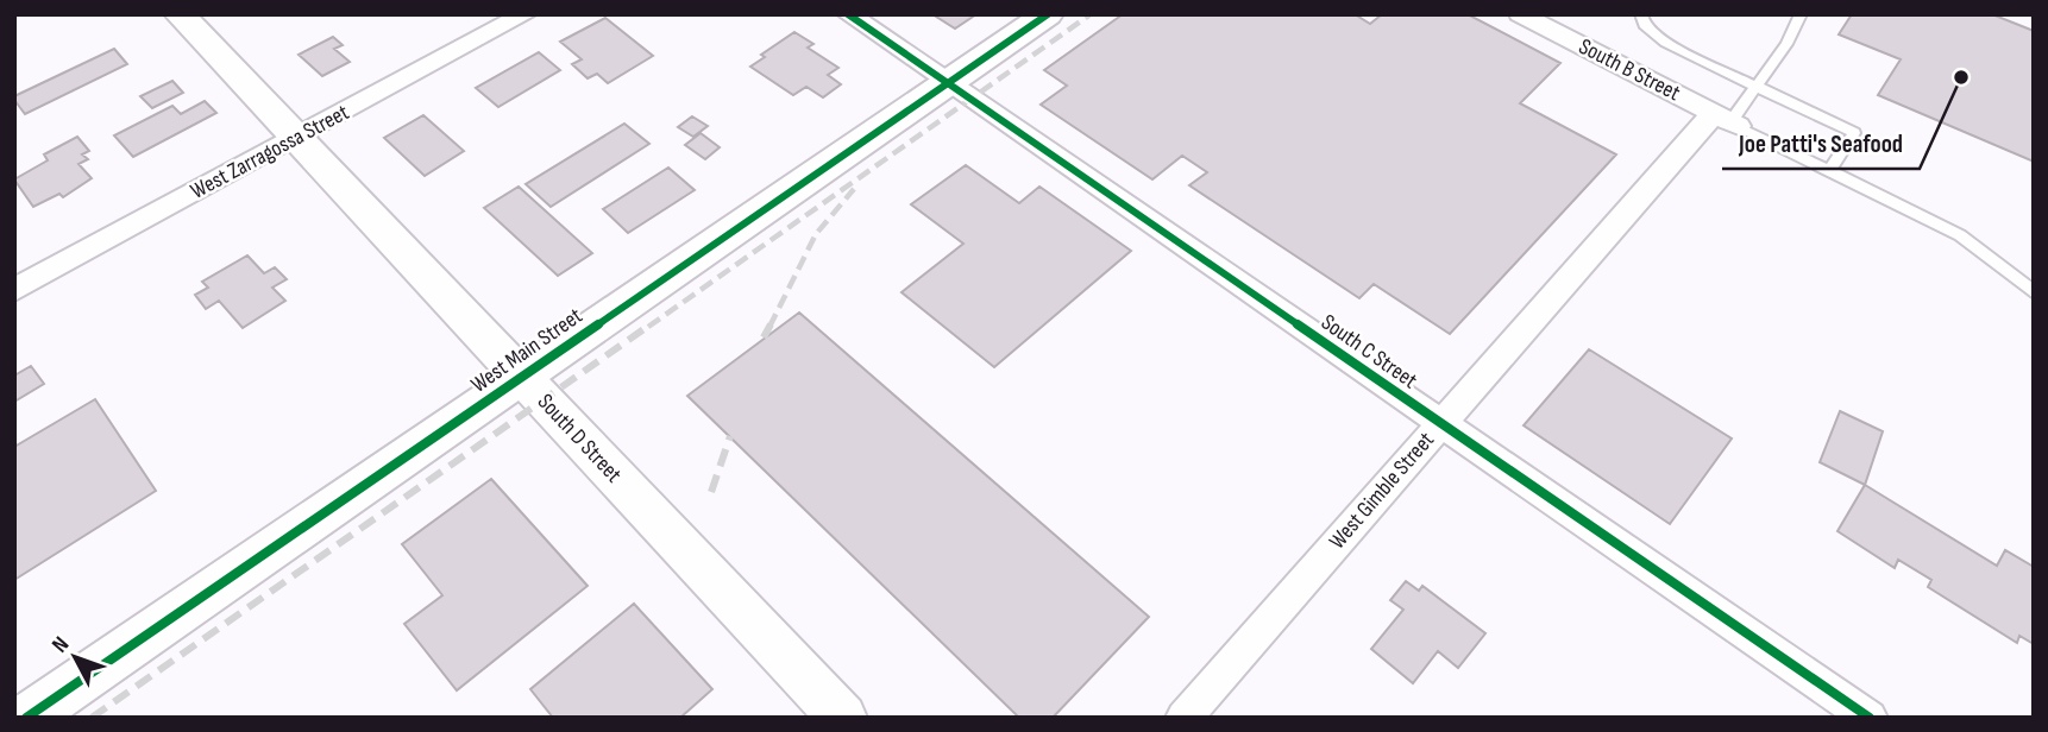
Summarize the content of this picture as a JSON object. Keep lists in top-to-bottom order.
{
  "streets": {
    "street": [
      "South B Street",
      "West Zarragossa Street",
      "West Main Street",
      "South C Street",
      "South D Street",
      "West Gimble Street"
    ]
  },
  "crossings": [
    ["South B Street", "West Gimble Street"],
    ["West Zarragossa Street", "South D Street"],
    ["West Main Street", "South C Street"],
    ["West Main Street", "South D Street"],
    ["South C Street", "West Gimble Street"]
  ],
  "places": ["Joe Patti's Seafood"],
  "north": "top left"
}
